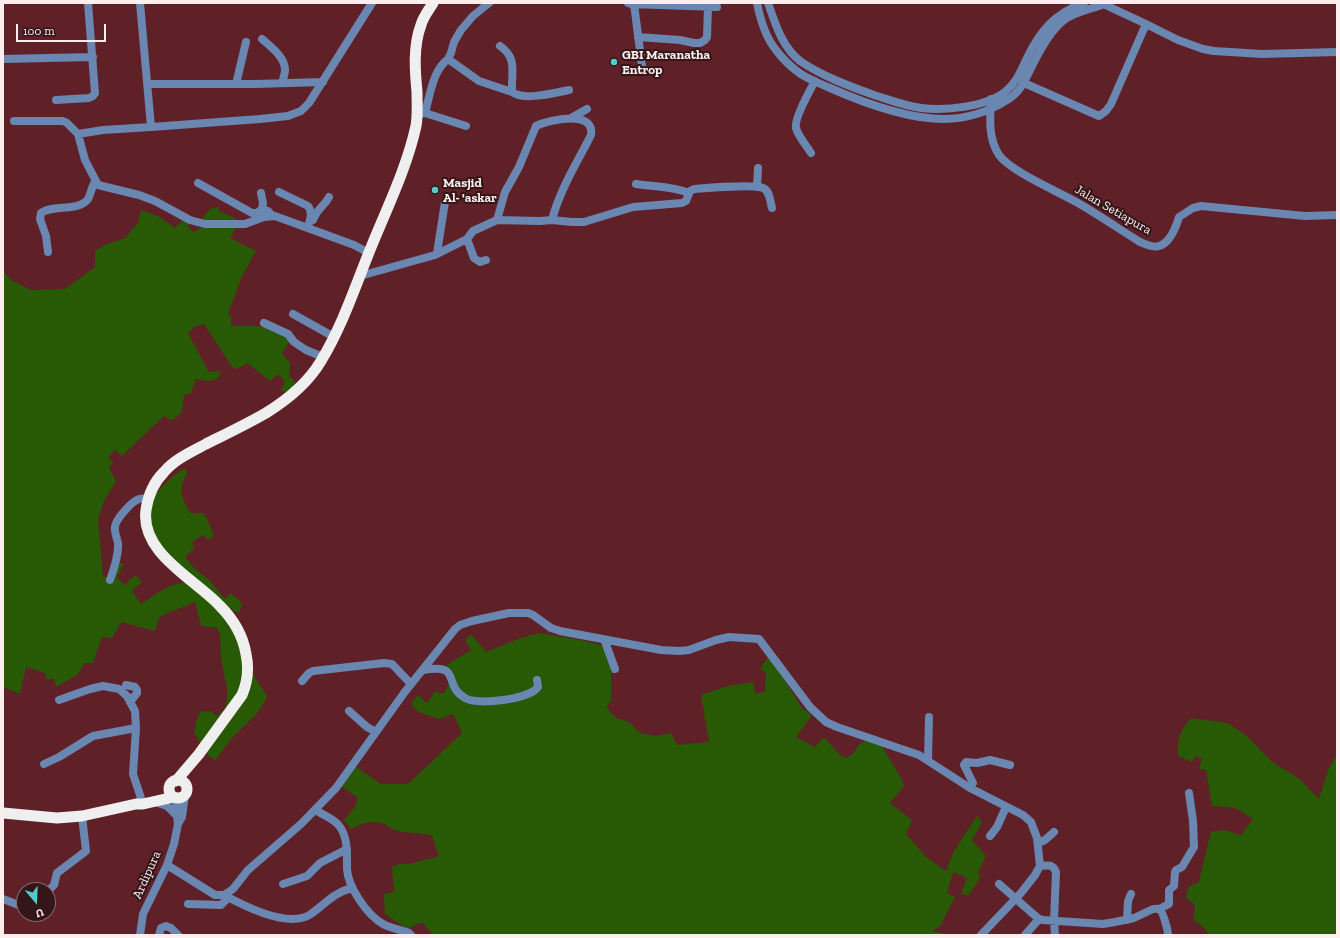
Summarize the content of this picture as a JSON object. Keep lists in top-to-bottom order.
{
  "streets": {
    "street": ["Jalan Setiapura", "Ardipura"]
  },
  "places": ["GBI Maranatha Entrop", "Masjid Al- 'askar"],
  "scale_bar": "100 m",
  "north": "bottom"
}
